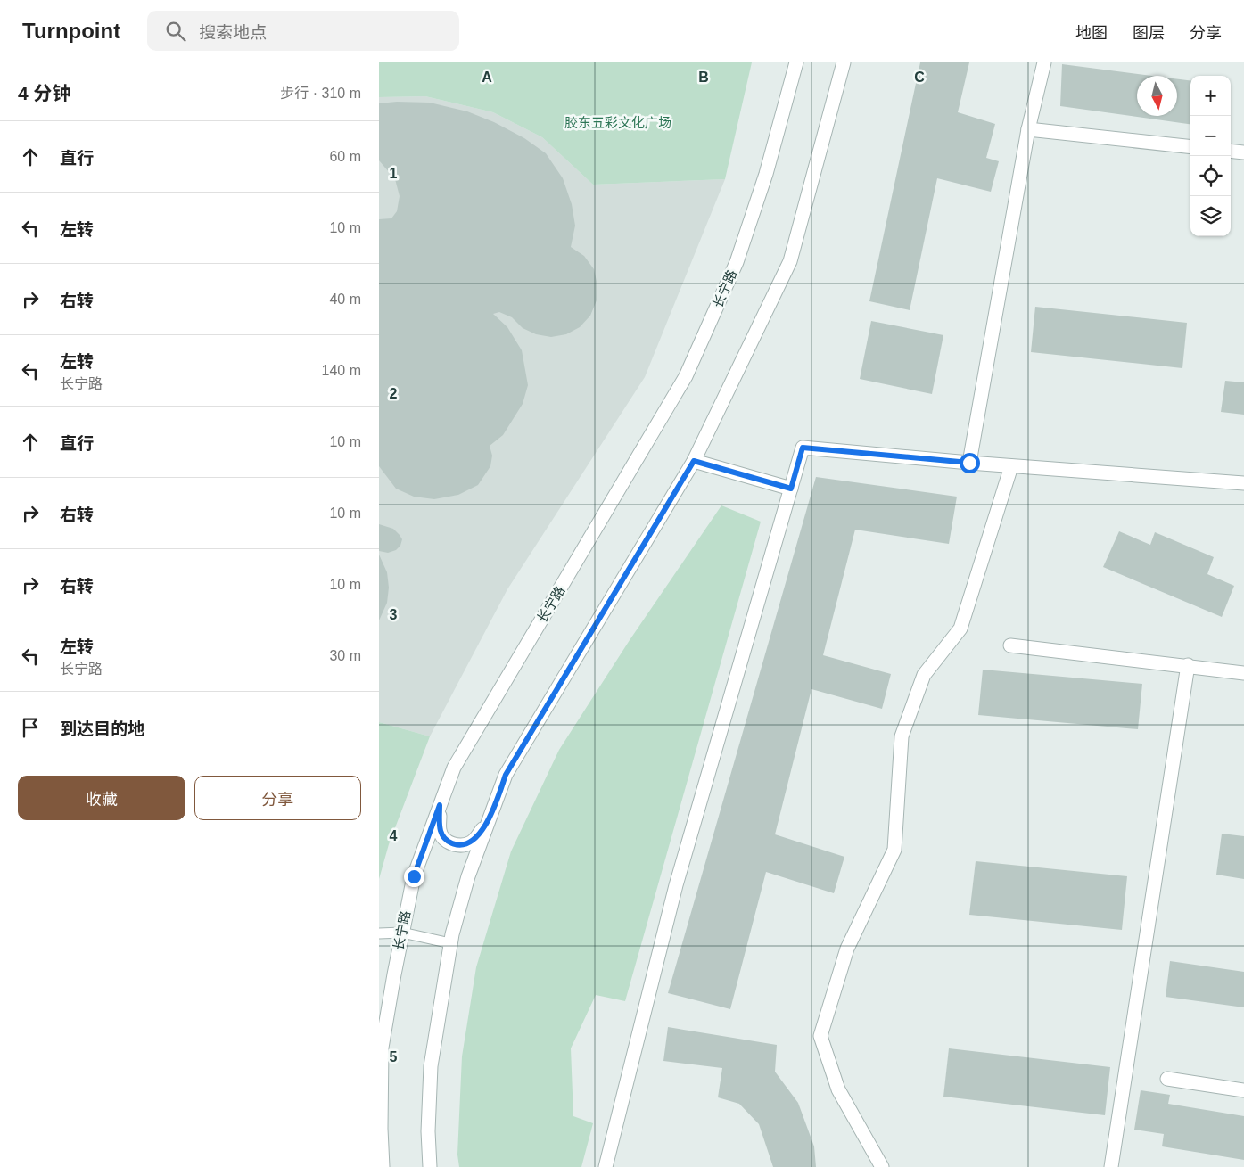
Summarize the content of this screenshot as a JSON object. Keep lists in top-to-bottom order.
{
  "streets": {
    "street": ["长宁路"]
  },
  "parks": ["胶东五彩文化广场"],
  "north": "bottom",
  "page": {
    "header": "Turnpoint",
    "search": "搜索地点",
    "nav": ["地图", "图层", "分享"],
    "heading": ["4 分钟", "步行 · 310 m"],
    "map_buttons": ["+", "−"],
    "list": [
      ["直行", "60 m"],
      ["左转", "10 m"],
      ["右转", "40 m"],
      ["左转", "长宁路", "140 m"],
      ["直行", "10 m"],
      ["右转", "10 m"],
      ["右转", "10 m"],
      ["左转", "长宁路", "30 m"],
      "到达目的地"
    ],
    "buttons": ["收藏", "分享"]
  },
  "grid": {
    "columns": ["A", "B", "C"],
    "rows": [
      "1",
      "2",
      "3",
      "4",
      "5"
    ]
  }
}
